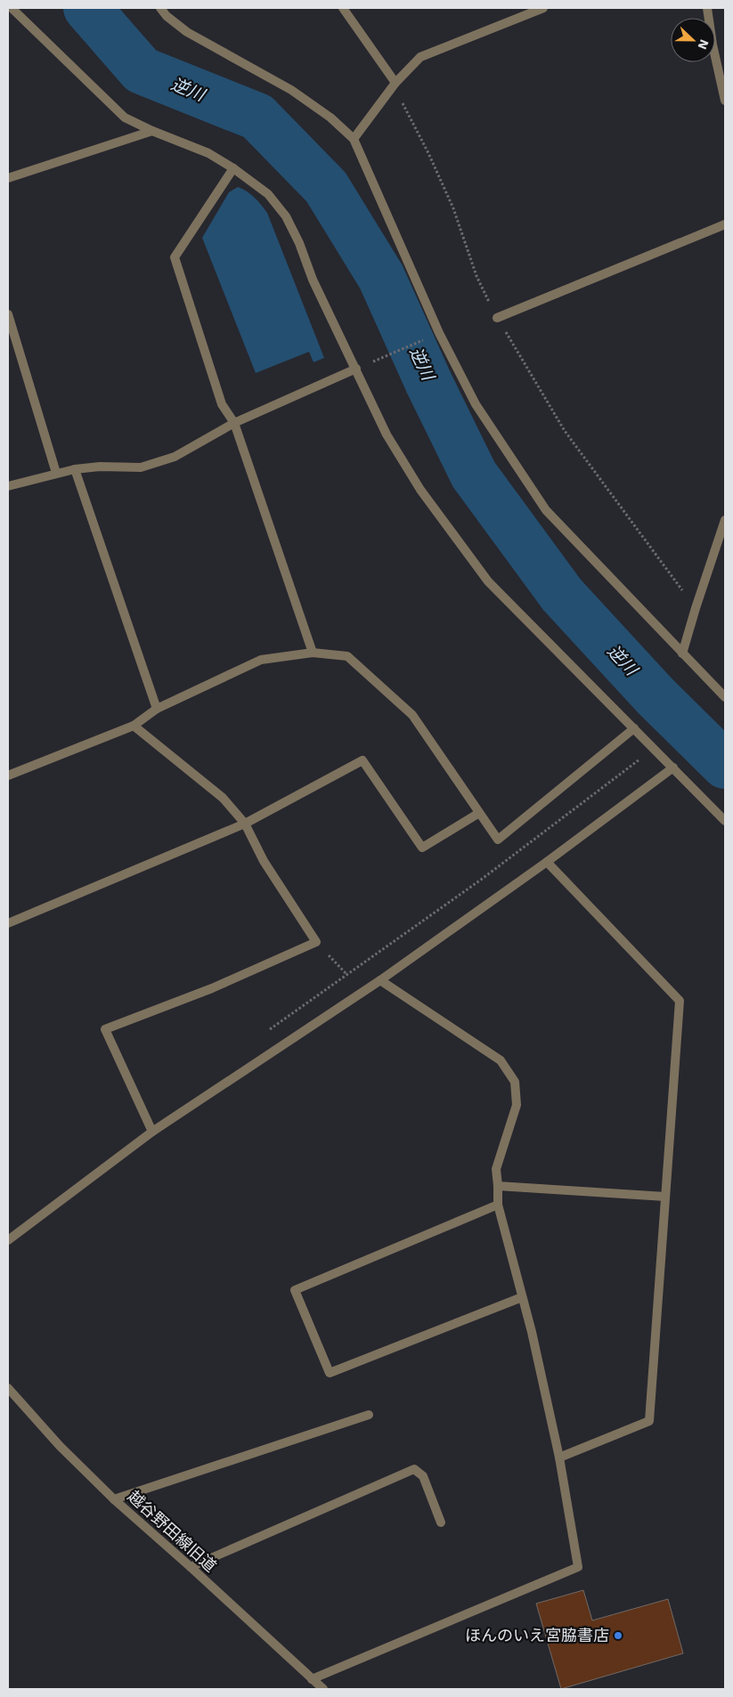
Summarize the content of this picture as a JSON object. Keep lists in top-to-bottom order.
{
  "streets": {
    "street": ["越谷野田線旧道"]
  },
  "water": ["逆川"],
  "places": ["ほんのいえ宮脇書店"],
  "north": "right"
}
